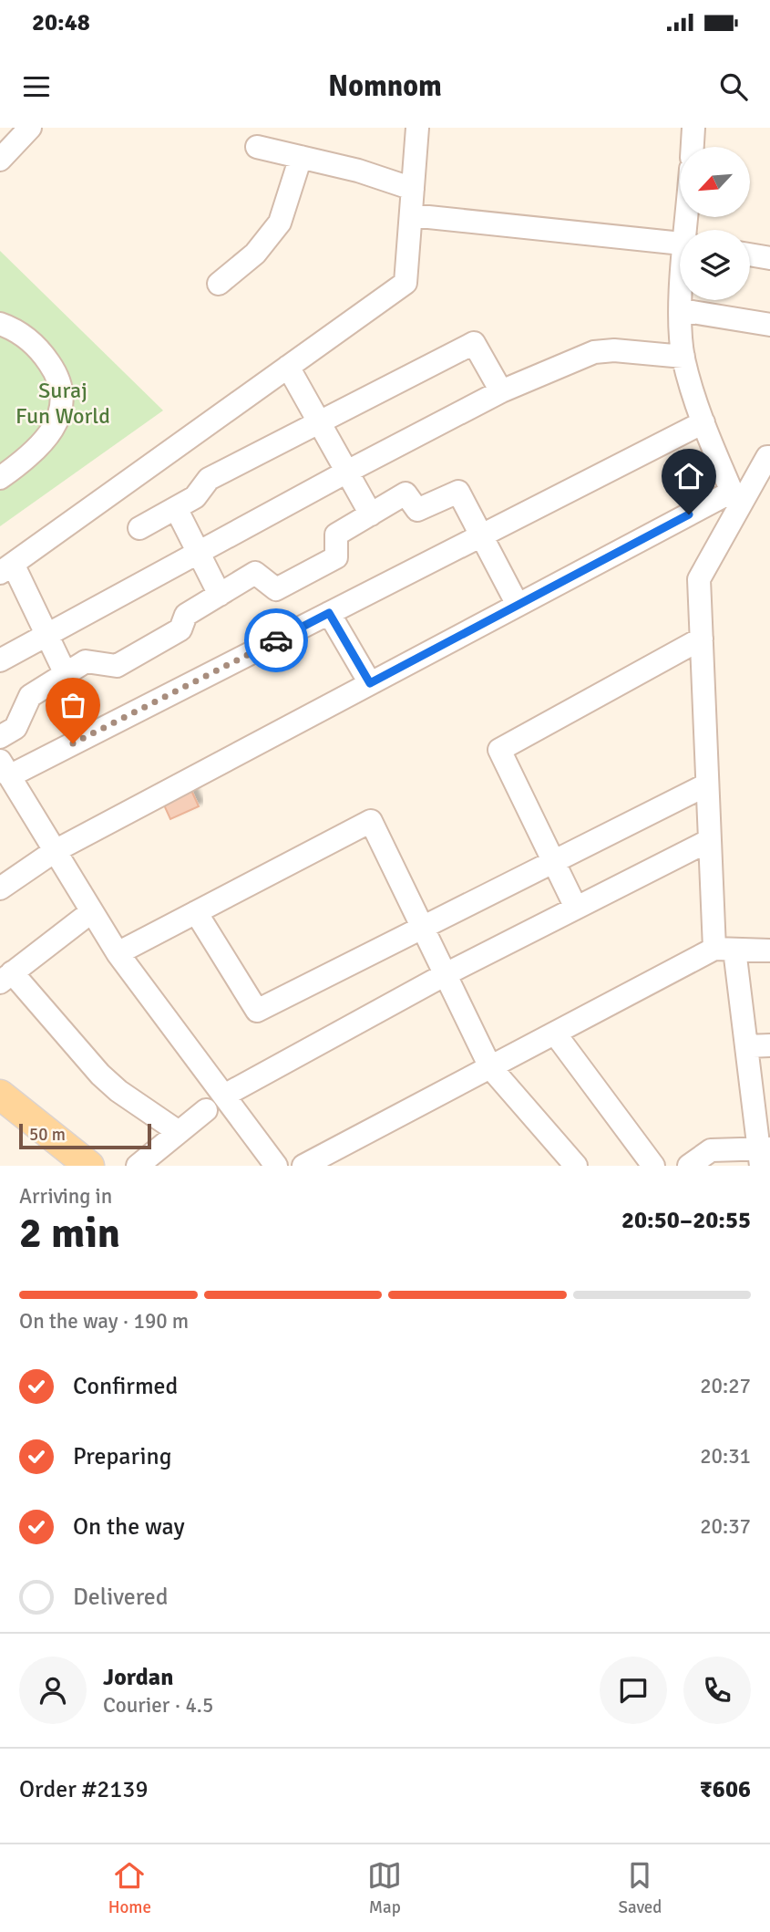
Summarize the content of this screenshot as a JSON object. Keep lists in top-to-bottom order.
{
  "parks": ["Suraj Fun World"],
  "scale_bar": "50 m",
  "north": "bottom left",
  "page": {
    "status": "20:48",
    "header": "Nomnom",
    "scale": "50 m",
    "heading": ["2 min", "Arriving in", "20:50–20:55"],
    "panel": [
      "Jordan",
      "Courier · 4.5",
      "Order #2139",
      "₹606"
    ],
    "bar": "On the way · 190 m",
    "list": [
      ["Confirmed", "20:27"],
      ["Preparing", "20:31"],
      ["On the way", "20:37"],
      "Delivered"
    ],
    "tabs": ["Home", "Map", "Saved"]
  }
}
